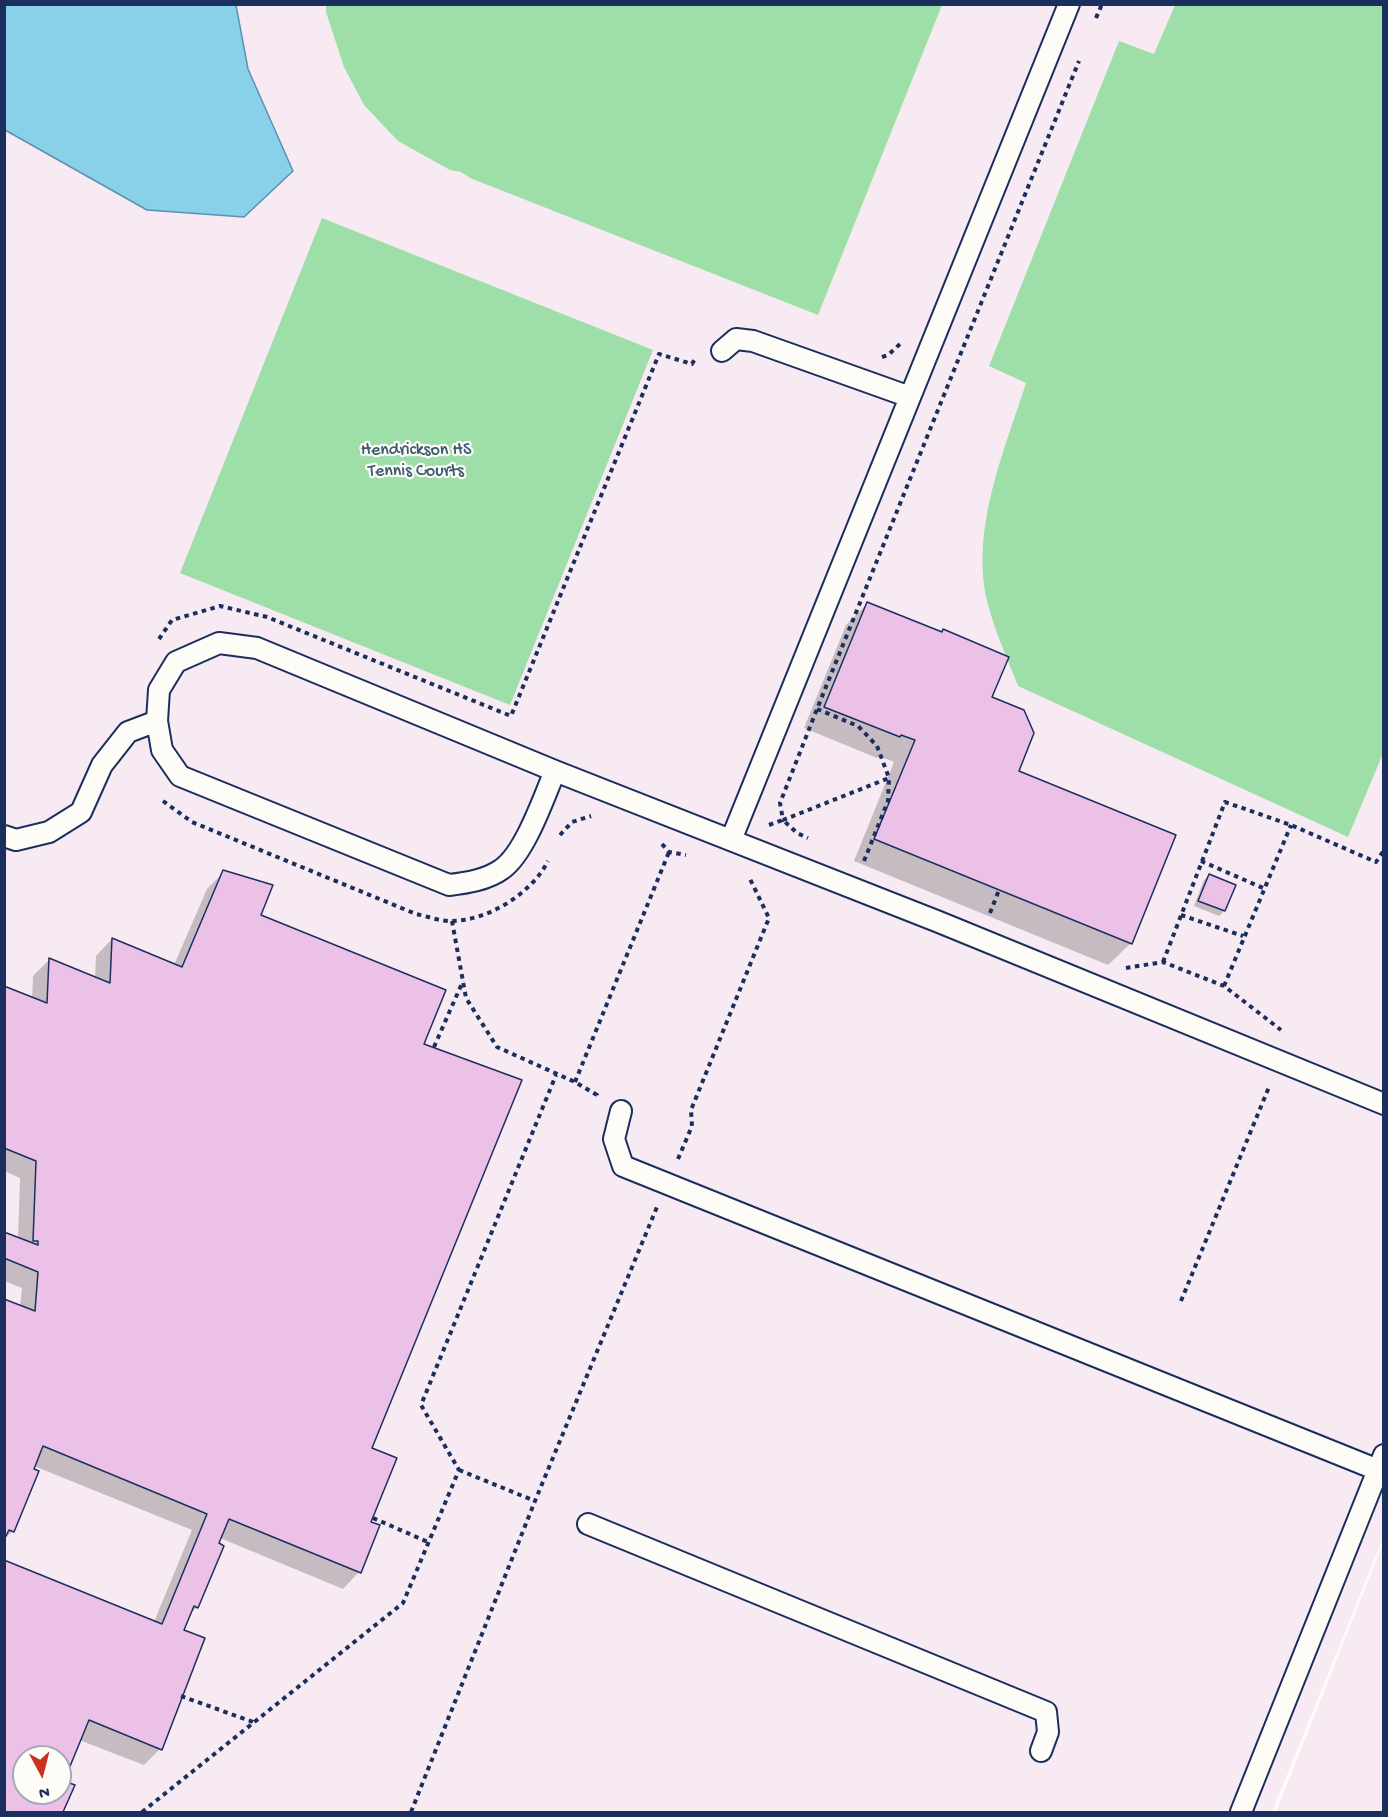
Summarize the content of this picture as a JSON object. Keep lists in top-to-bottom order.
{
  "parks": ["Hendrickson HS Tennis Courts"],
  "north": "bottom"
}
